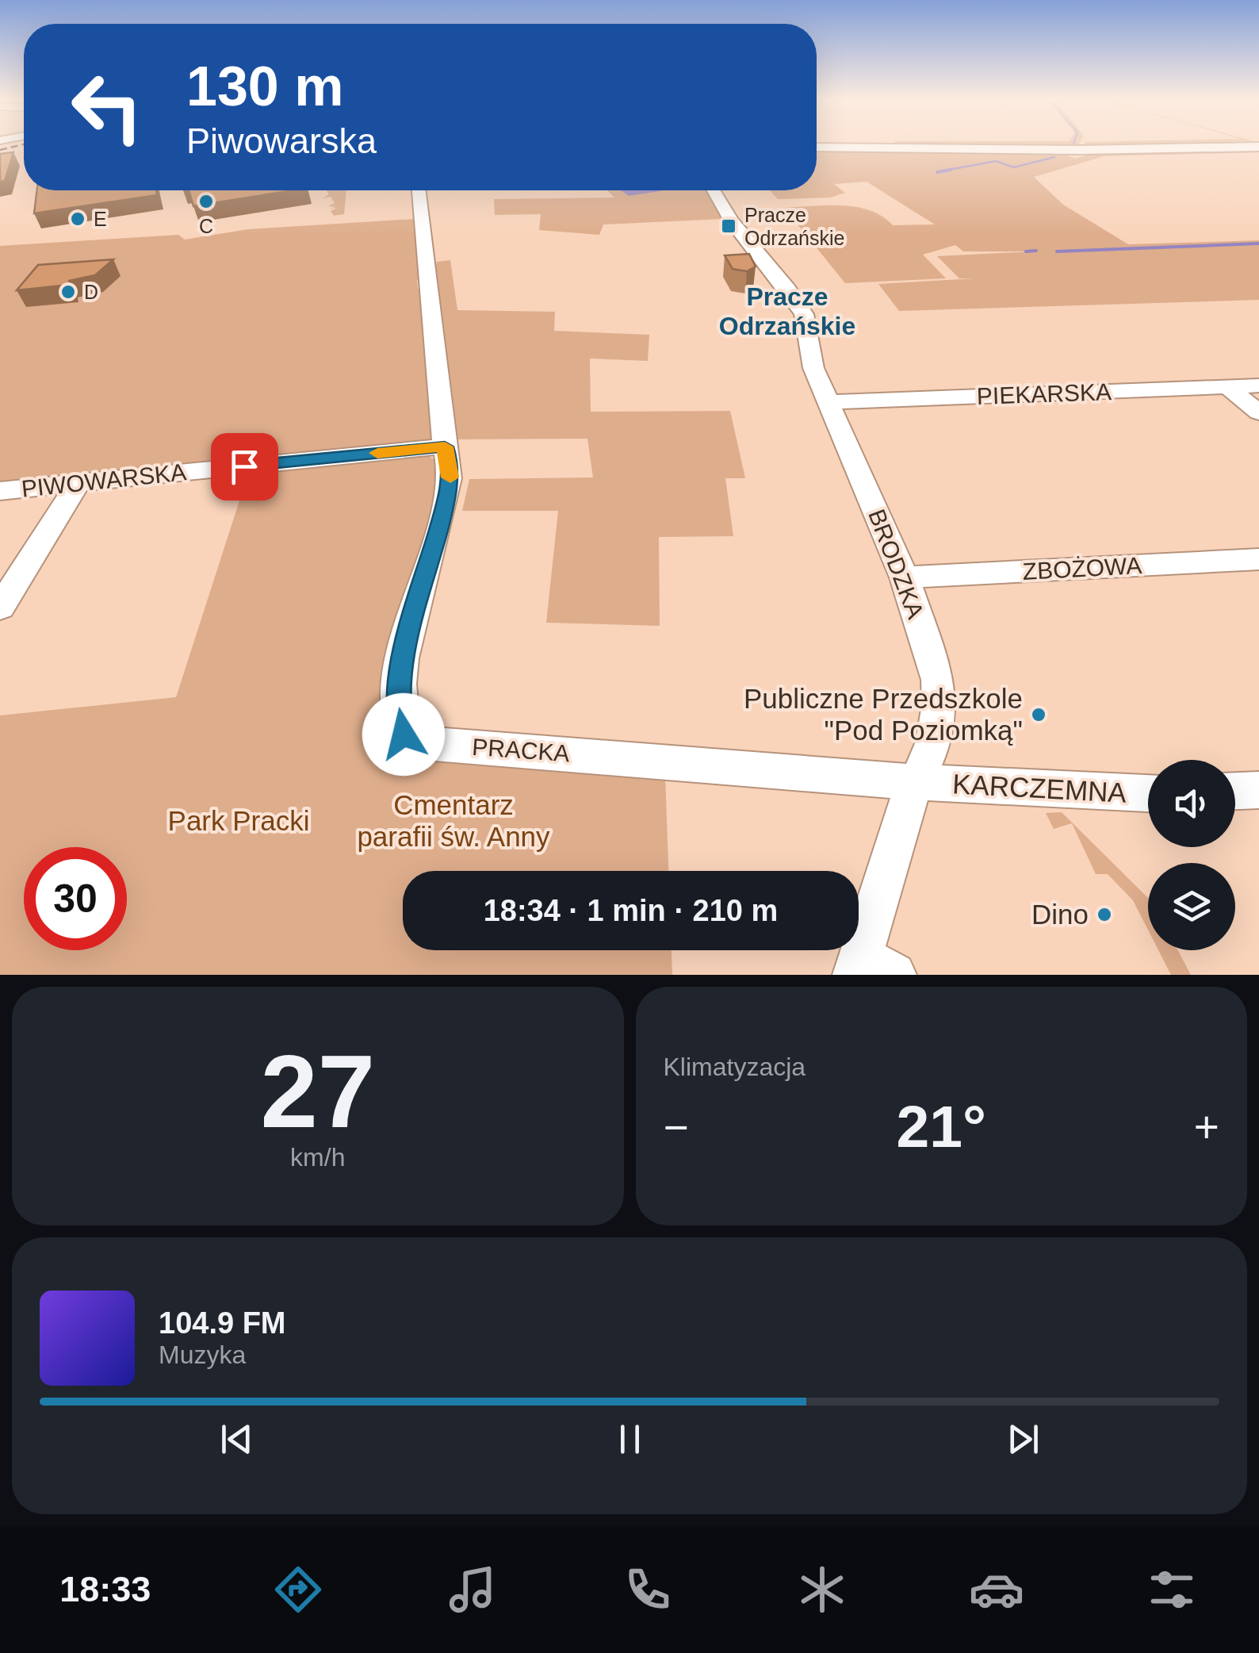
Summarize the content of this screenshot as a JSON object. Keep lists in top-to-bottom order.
{
  "streets": {
    "street": [
      "PIEKARSKA",
      "PIWOWARSKA",
      "BRODZKA",
      "ZBOŻOWA",
      "PRACKA",
      "KARCZEMNA"
    ]
  },
  "crossings": [
    ["PIEKARSKA", "BRODZKA"],
    ["PIWOWARSKA", "PRACKA"],
    ["BRODZKA", "ZBOŻOWA"],
    ["BRODZKA", "PRACKA"],
    ["BRODZKA", "KARCZEMNA"],
    ["PRACKA", "KARCZEMNA"]
  ],
  "districts": ["Pracze Odrzańskie"],
  "parks": ["Cmentarz parafii św. Anny", "Park Pracki"],
  "places": {
    "other": [
      "C",
      "E",
      "D",
      "Publiczne Przedszkole \"Pod Poziomką\"",
      "Dino"
    ],
    "transit": ["Pracze Odrzańskie"]
  },
  "page": {
    "turn": ["130 m", "Piwowarska"],
    "limit": "30",
    "trip": "18:34 · 1 min · 210 m",
    "tile": [
      ["27", "km/h"],
      "Klimatyzacja"
    ],
    "heat": ["−", "21°", "+"],
    "song": ["104.9 FM", "Muzyka"],
    "tabs": "18:33"
  }
}
